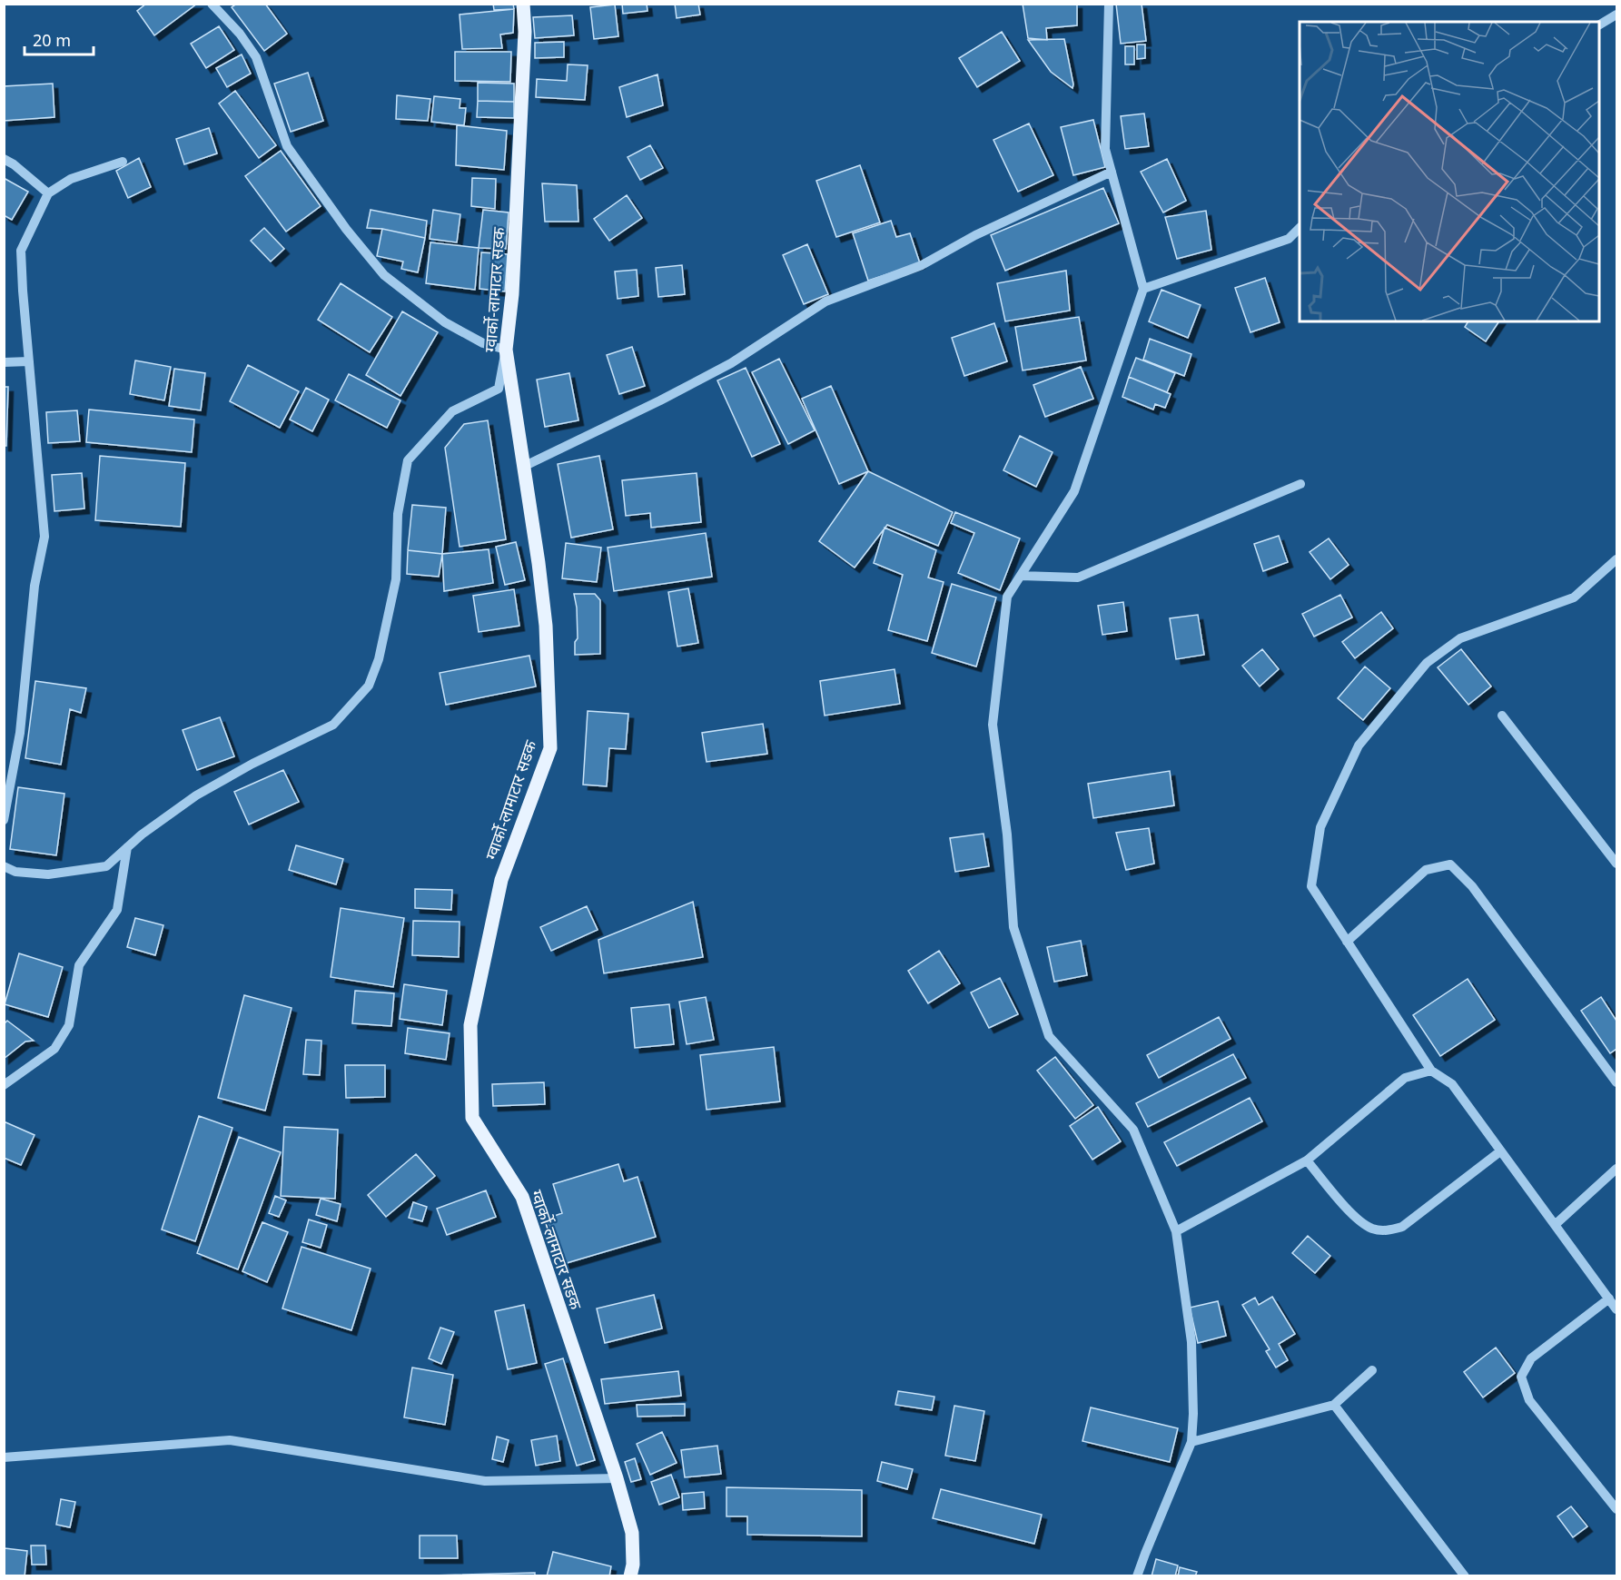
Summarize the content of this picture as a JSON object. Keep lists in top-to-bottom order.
{
  "streets": {
    "main road": ["ग्वार्को-लामाटार सडक"]
  },
  "scale_bar": "20 m"
}
